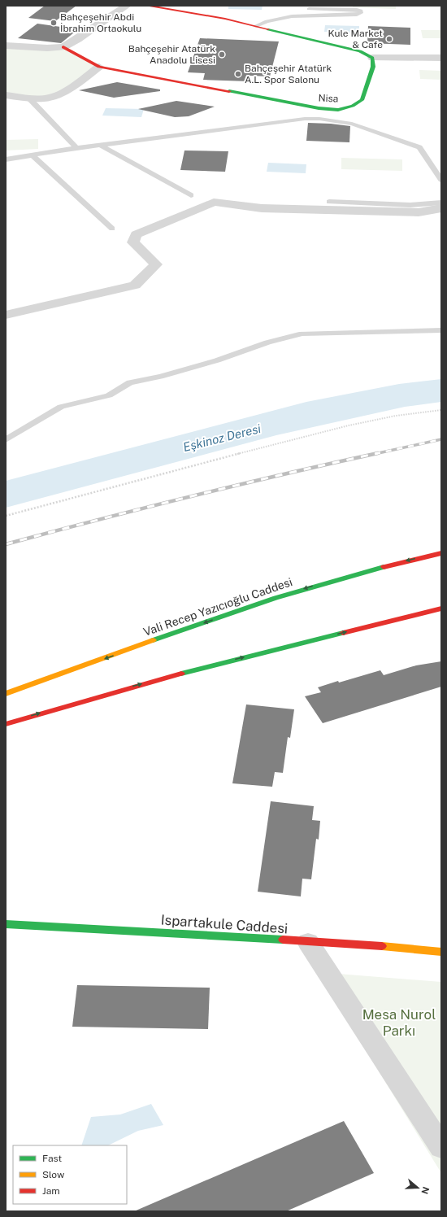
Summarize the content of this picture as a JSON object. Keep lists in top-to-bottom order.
{
  "streets": {
    "street": ["Nisa", "Vali Recep Yazıcıoğlu Caddesi", "Ispartakule Caddesi"]
  },
  "water": ["Eşkinoz Deresi"],
  "parks": ["Mesa Nurol Parkı"],
  "places": [
    "Bahçeşehir Abdi İbrahim Ortaokulu",
    "Kule Market & Cafe",
    "Bahçeşehir Atatürk Anadolu Lisesi",
    "Bahçeşehir Atatürk A.L. Spor Salonu"
  ],
  "legend": ["Fast", "Slow", "Jam"],
  "north": "right"
}
